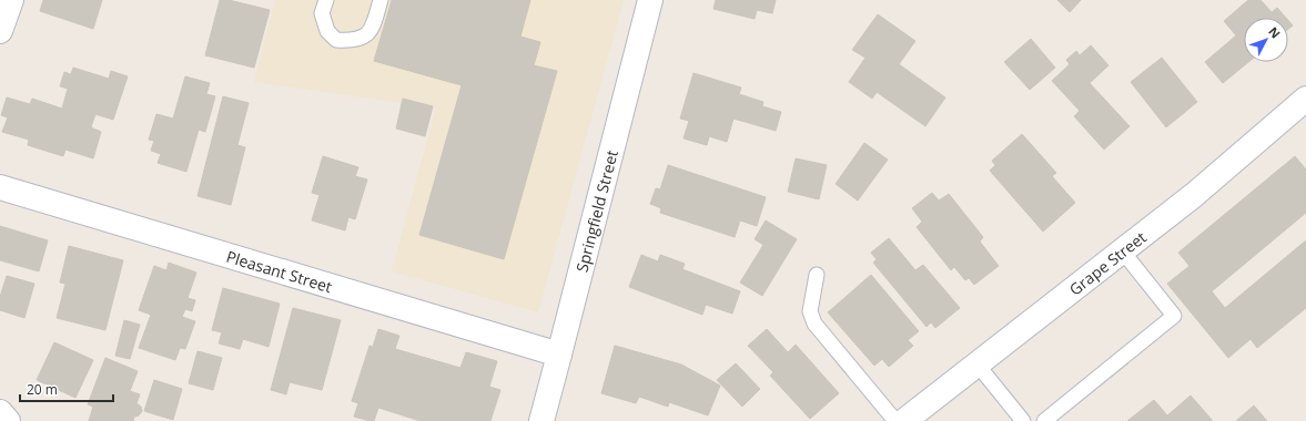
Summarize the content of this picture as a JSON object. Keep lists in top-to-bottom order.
{
  "streets": {
    "street": ["Springfield Street", "Grape Street", "Pleasant Street"]
  },
  "crossings": [
    ["Springfield Street", "Pleasant Street"]
  ],
  "scale_bar": "20 m",
  "north": "top right"
}
